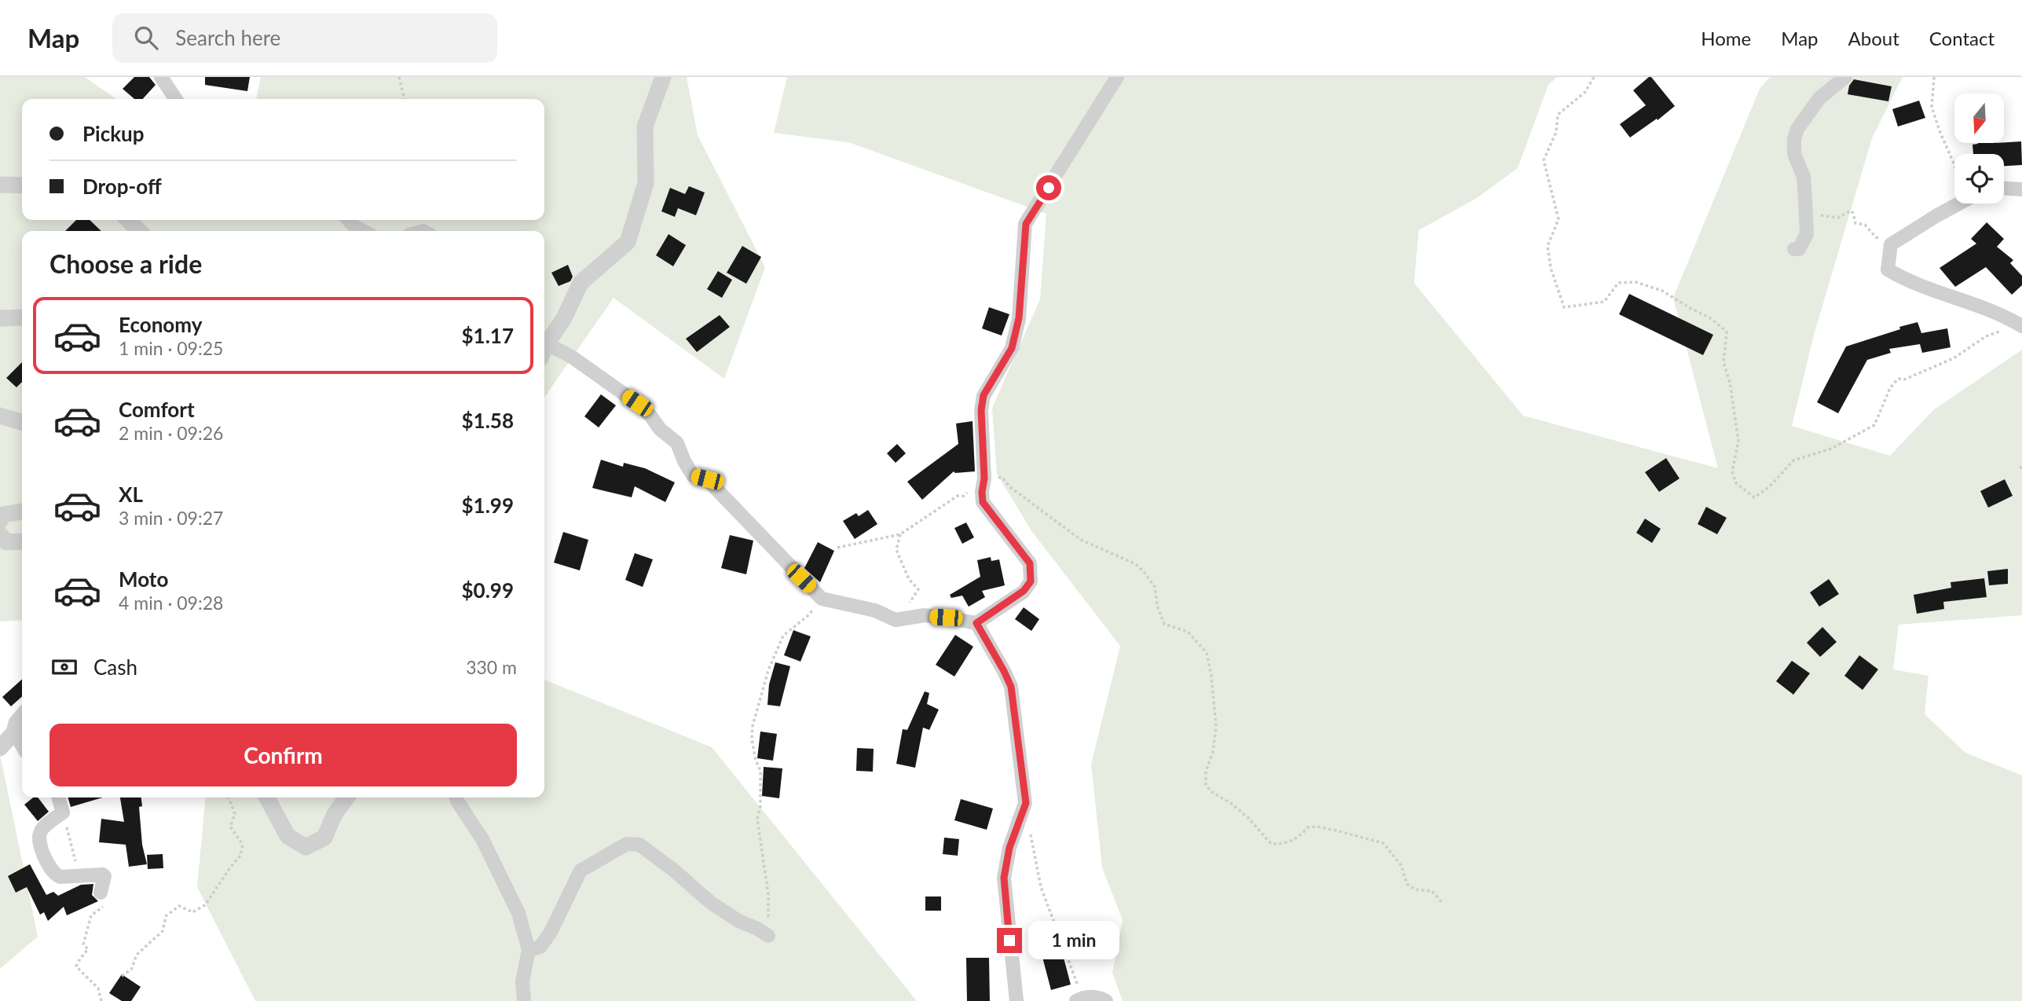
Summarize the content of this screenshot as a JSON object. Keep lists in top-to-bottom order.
{
  "north": "bottom",
  "page": {
    "header": "Map",
    "search": "Search here",
    "nav": [
      "Home",
      "Map",
      "About",
      "Contact"
    ],
    "banner": ["Pickup", "Drop-off"],
    "heading": "Choose a ride",
    "list": [
      {
        "name": "Economy",
        "note": "1 min · 09:25",
        "value": "$1.17"
      },
      {
        "name": "Comfort",
        "note": "2 min · 09:26",
        "value": "$1.58"
      },
      {
        "name": "XL",
        "note": "3 min · 09:27",
        "value": "$1.99"
      },
      {
        "name": "Moto",
        "note": "4 min · 09:28",
        "value": "$0.99"
      }
    ],
    "pay": ["Cash", "330 m"],
    "buttons": "Confirm",
    "bubble": "1 min"
  }
}
